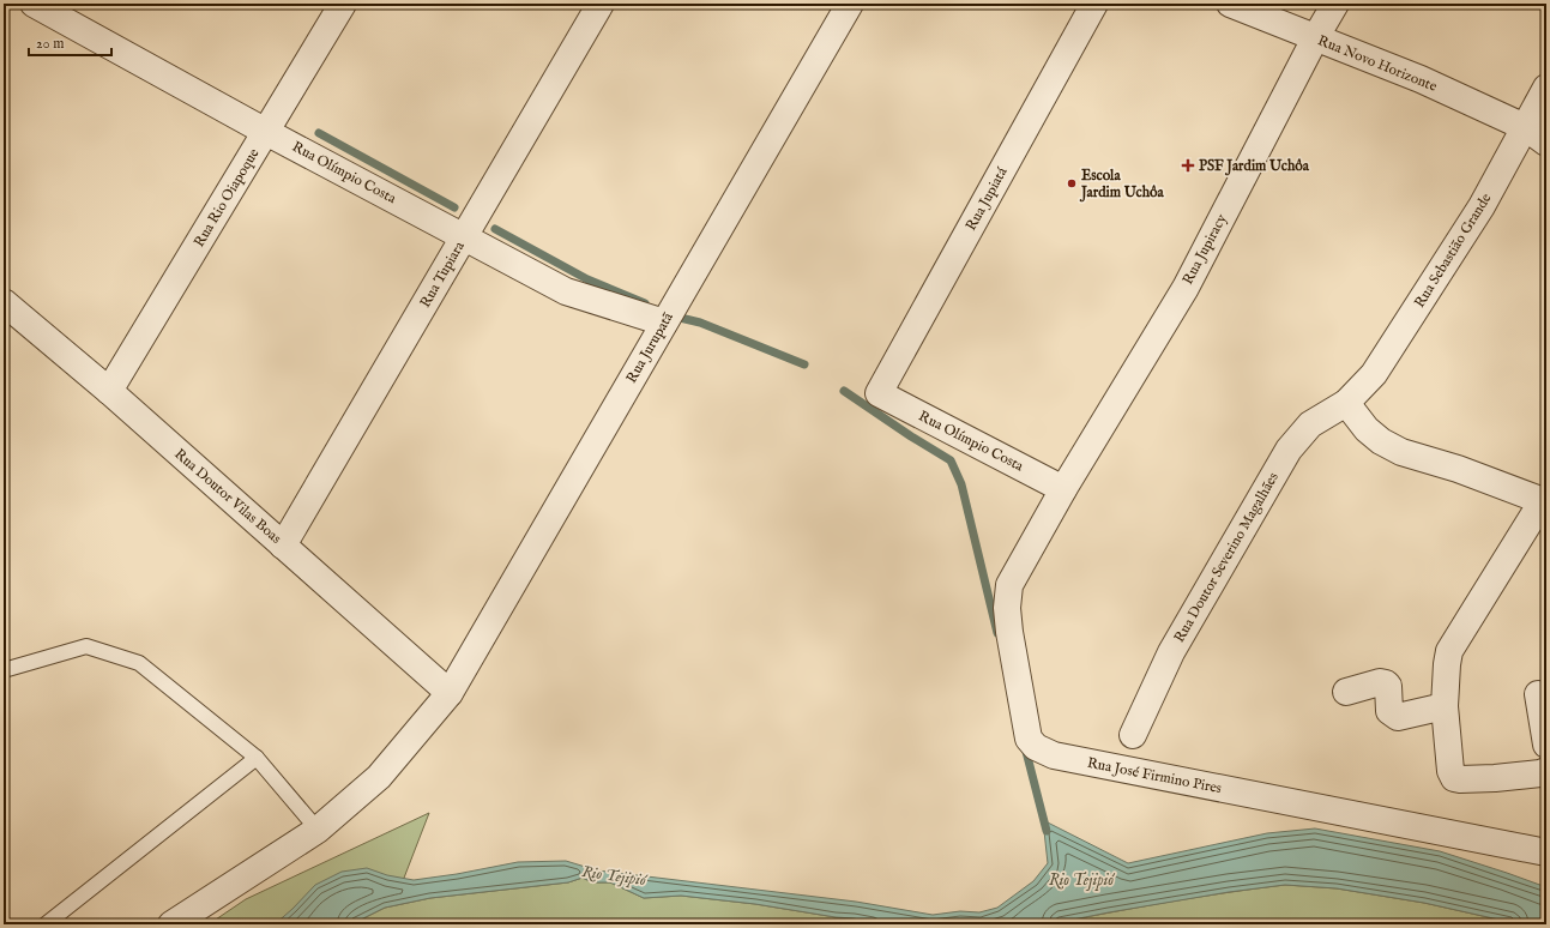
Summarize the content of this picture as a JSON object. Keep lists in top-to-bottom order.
{
  "streets": {
    "street": [
      "Rua Novo Horizonte",
      "Rua Olímpio Costa",
      "Rua Rio Oiapoque",
      "Rua Jupiatá",
      "Rua Jupiracy",
      "Rua Sebastião Grande",
      "Rua Tupiara",
      "Rua Jurupatã",
      "Rua Doutor Vilas Boas",
      "Rua Doutor Severino Magalhães",
      "Rua José Firmino Pires"
    ]
  },
  "crossings": [
    ["Rua Novo Horizonte", "Rua Jupiracy"],
    ["Rua Novo Horizonte", "Rua Sebastião Grande"],
    ["Rua Olímpio Costa", "Rua Rio Oiapoque"],
    ["Rua Olímpio Costa", "Rua Jupiatá"],
    ["Rua Olímpio Costa", "Rua Jupiracy"],
    ["Rua Olímpio Costa", "Rua Tupiara"],
    ["Rua Olímpio Costa", "Rua Jurupatã"],
    ["Rua Olímpio Costa", "Rua José Firmino Pires"],
    ["Rua Rio Oiapoque", "Rua Doutor Vilas Boas"],
    ["Rua Jupiracy", "Rua José Firmino Pires"],
    ["Rua Sebastião Grande", "Rua Doutor Severino Magalhães"],
    ["Rua Tupiara", "Rua Doutor Vilas Boas"],
    ["Rua Jurupatã", "Rua Doutor Vilas Boas"]
  ],
  "water": ["Rio Tejipió"],
  "places": {
    "health": ["PSF Jardim Uchôa"],
    "other": ["Escola Jardim Uchôa"]
  },
  "scale_bar": "20 m"
}
